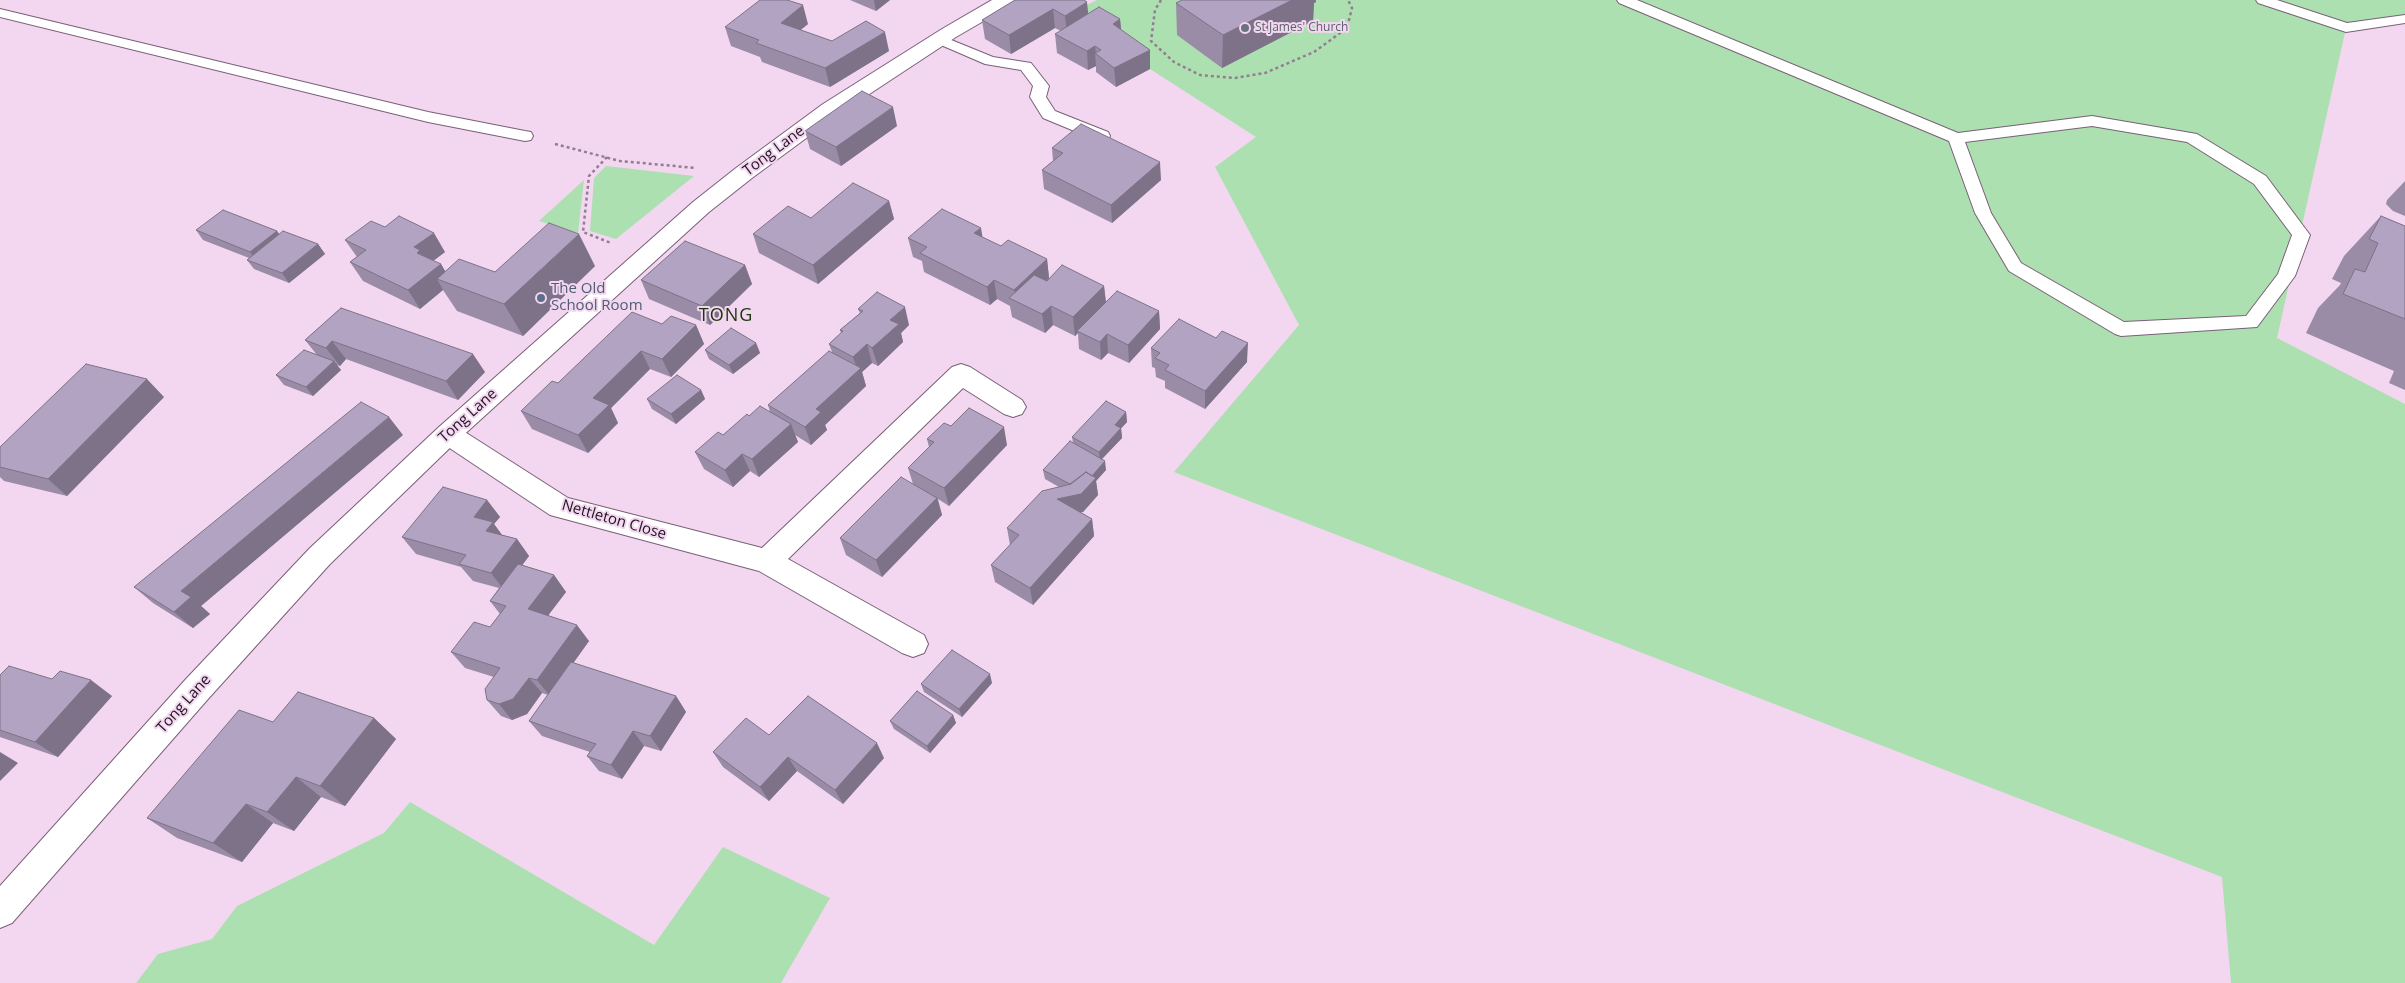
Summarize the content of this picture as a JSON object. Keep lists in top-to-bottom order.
{
  "streets": {
    "street": ["Tong Lane", "Nettleton Close"]
  },
  "crossings": [
    ["Tong Lane", "Nettleton Close"]
  ],
  "districts": ["TONG"],
  "places": ["St James' Church", "The Old School Room"]
}
